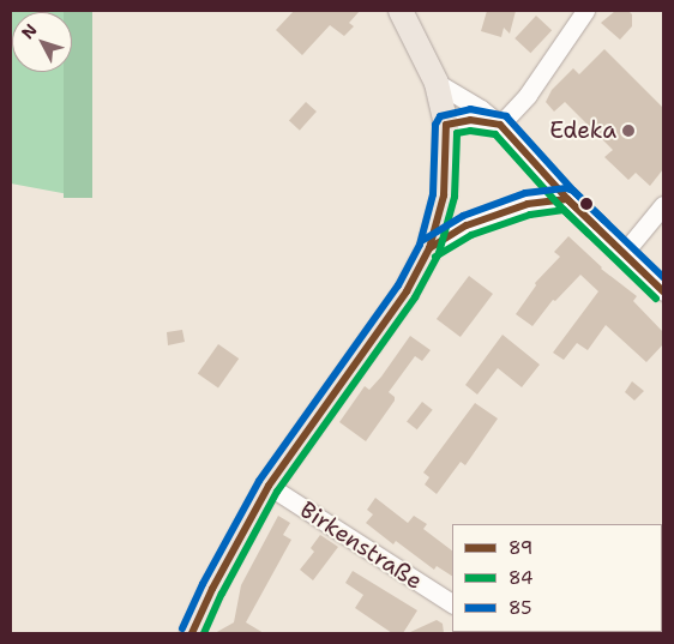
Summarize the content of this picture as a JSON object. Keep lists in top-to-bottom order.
{
  "streets": {
    "street": ["Birkenstraße"]
  },
  "places": ["Edeka"],
  "lines": ["transit line 85", "transit line 89", "transit line 84"],
  "legend": ["89", "84", "85"],
  "north": "top left"
}
